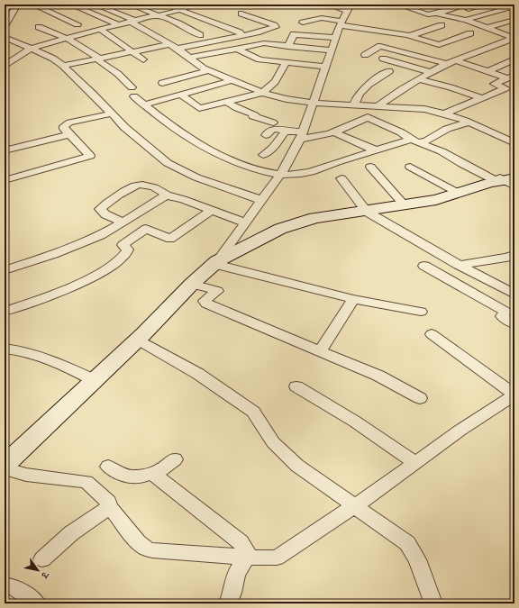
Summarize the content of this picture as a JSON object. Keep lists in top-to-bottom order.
{
  "north": "bottom right"
}
